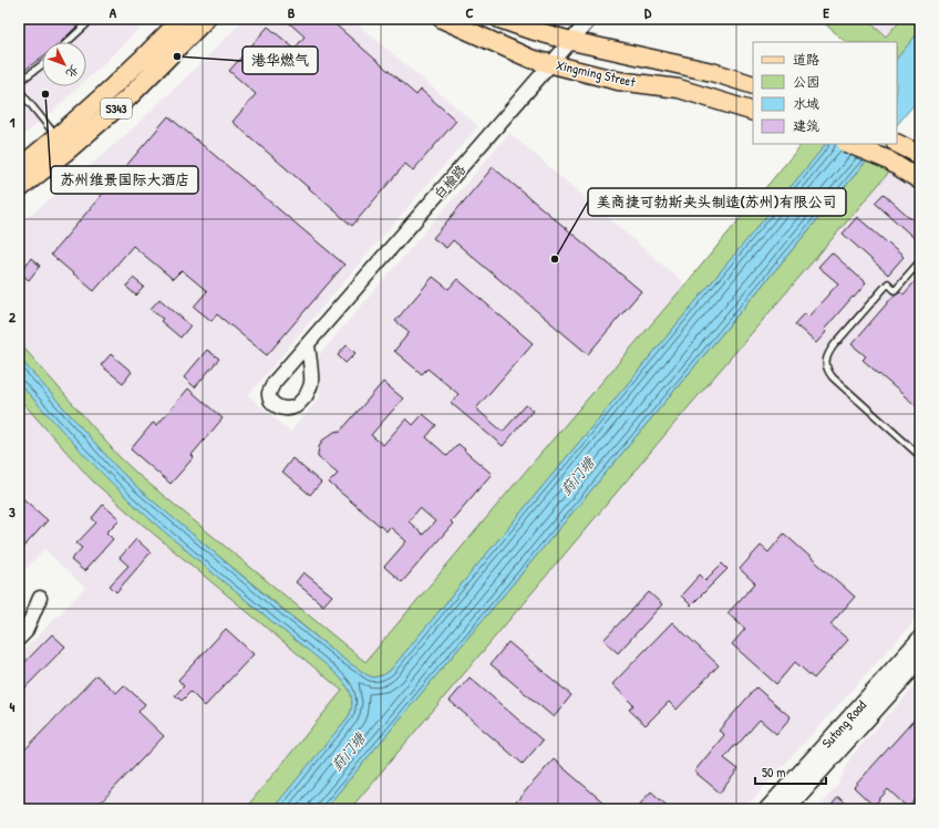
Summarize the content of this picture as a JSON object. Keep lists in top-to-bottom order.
{
  "streets": {
    "main road": ["Xingming Street", "S343", "Sutong Road"],
    "street": ["白榆路"]
  },
  "crossings": [
    ["Xingming Street", "白榆路"]
  ],
  "water": ["葑门塘"],
  "places": ["港华燃气", "苏州维景国际大酒店", "美商捷可勃斯夹头制造(苏州)有限公司"],
  "legend": [
    "道路",
    "公园",
    "水域",
    "建筑"
  ],
  "scale_bar": "50 m",
  "north": "bottom right",
  "grid": {
    "columns": [
      "A",
      "B",
      "C",
      "D",
      "E"
    ],
    "rows": [
      "1",
      "2",
      "3",
      "4"
    ]
  }
}
